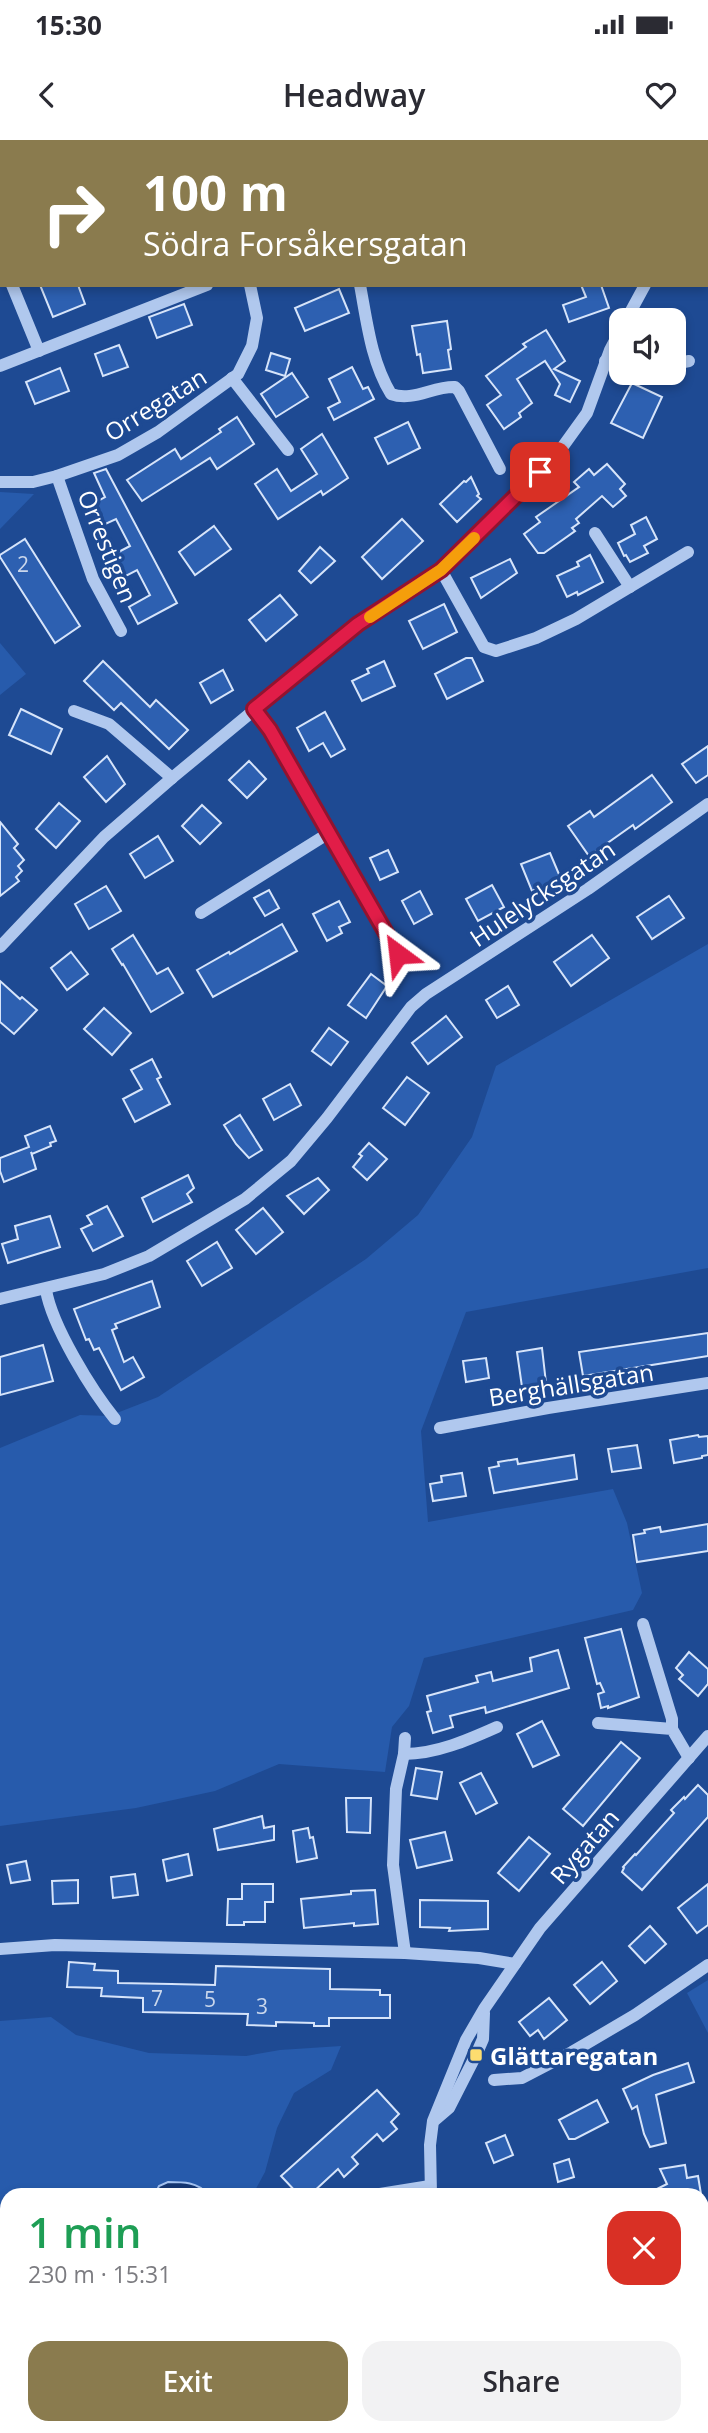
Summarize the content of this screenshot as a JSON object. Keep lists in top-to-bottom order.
{
  "streets": {
    "street": [
      "Orregatan",
      "Orrestigen",
      "Hulelycksgatan",
      "Berghällsgatan",
      "Rygatan"
    ]
  },
  "crossings": [
    ["Orregatan", "Orrestigen"]
  ],
  "places": {
    "transit": ["Glättaregatan"]
  },
  "house_numbers": [
    "2",
    "7",
    "5",
    "3"
  ],
  "page": {
    "status": "15:30",
    "header": "Headway",
    "turn": ["100 m", "Södra Forsåkersgatan"],
    "heading": ["1 min", "230 m · 15:31"],
    "buttons": ["Exit", "Share"]
  }
}
